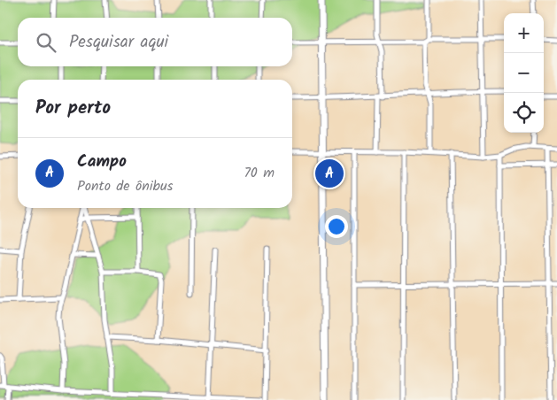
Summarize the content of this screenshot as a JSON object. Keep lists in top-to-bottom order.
{
  "page": {
    "map_buttons": ["+", "−"],
    "search": "Pesquisar aqui",
    "heading": "Por perto",
    "list": [
      {
        "mark": "A",
        "name": "Campo",
        "note": "Ponto de ônibus",
        "value": "70 m"
      }
    ],
    "pins": "A"
  }
}
